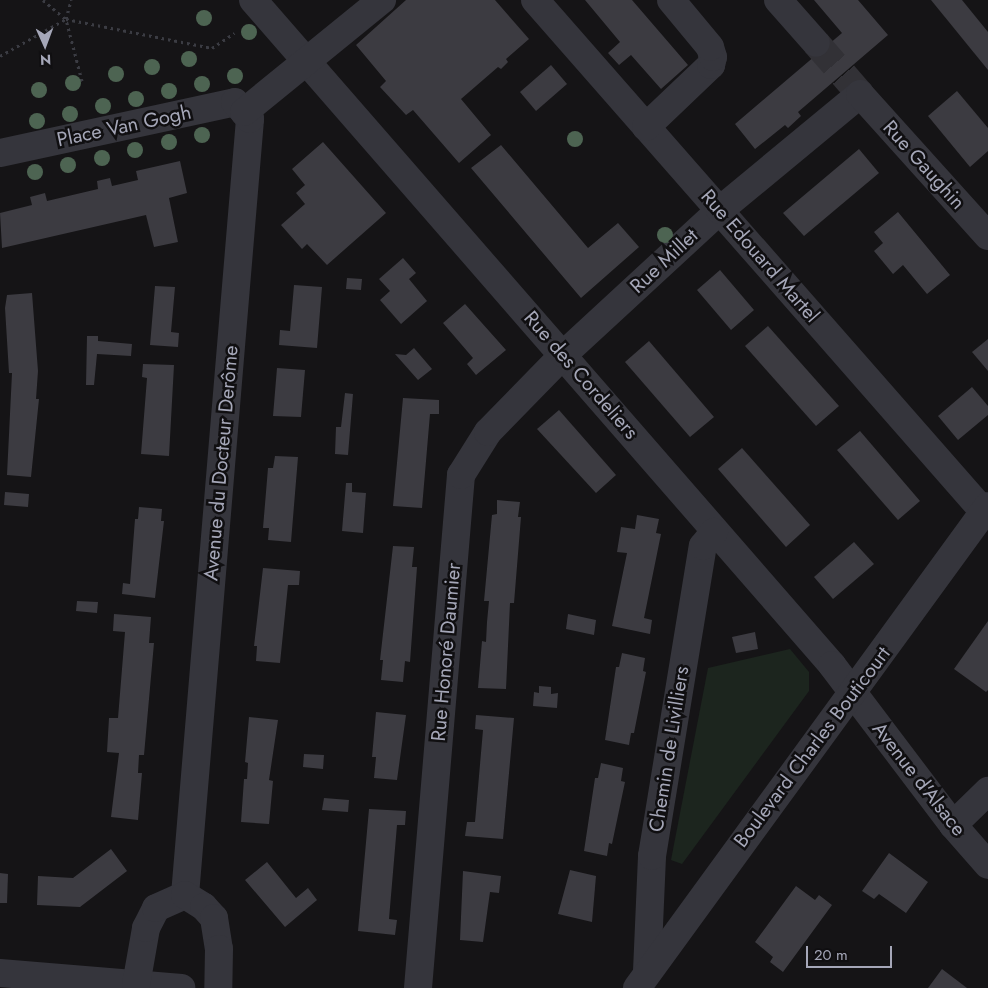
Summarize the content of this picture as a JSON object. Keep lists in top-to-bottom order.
{
  "streets": {
    "street": [
      "Place Van Gogh",
      "Rue Gaughin",
      "Rue Edouard Martel",
      "Rue Millet",
      "Rue des Cordeliers",
      "Avenue du Docteur Derôme",
      "Rue Honoré Daumier",
      "Boulevard Charles Bouticourt",
      "Chemin de Livilliers",
      "Avenue d'Alsace"
    ]
  },
  "crossings": [
    ["Place Van Gogh", "Avenue du Docteur Derôme"],
    ["Rue Gaughin", "Rue Millet"],
    ["Rue Edouard Martel", "Rue Millet"],
    ["Rue Edouard Martel", "Boulevard Charles Bouticourt"],
    ["Rue Millet", "Rue des Cordeliers"],
    ["Rue Millet", "Rue Honoré Daumier"],
    ["Rue des Cordeliers", "Rue Honoré Daumier"],
    ["Rue des Cordeliers", "Boulevard Charles Bouticourt"],
    ["Rue des Cordeliers", "Chemin de Livilliers"],
    ["Rue des Cordeliers", "Avenue d'Alsace"],
    ["Boulevard Charles Bouticourt", "Chemin de Livilliers"],
    ["Boulevard Charles Bouticourt", "Avenue d'Alsace"]
  ],
  "scale_bar": "20 m",
  "north": "bottom"
}
